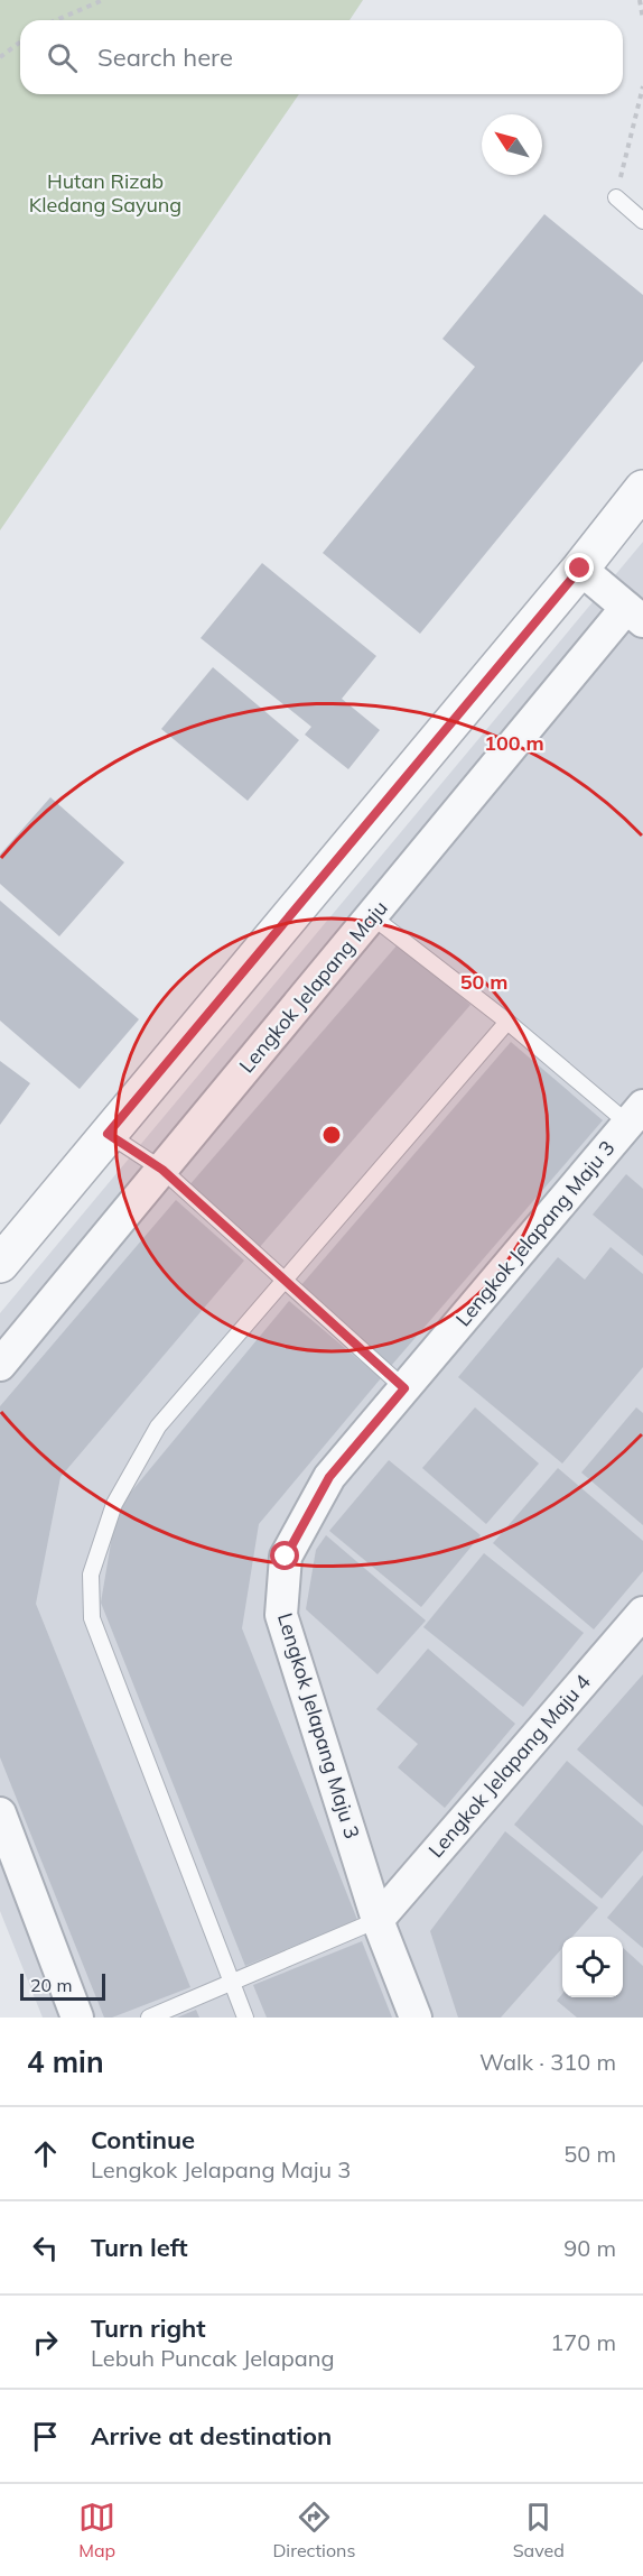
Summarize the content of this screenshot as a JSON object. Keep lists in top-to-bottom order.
{
  "streets": {
    "street": ["Lengkok Jelapang Maju", "Lengkok Jelapang Maju 3", "Lengkok Jelapang Maju 4"]
  },
  "crossings": [
    ["Lengkok Jelapang Maju 3", "Lengkok Jelapang Maju 4"]
  ],
  "parks": ["Hutan Rizab Kledang Sayung"],
  "scale_bar": "20 m",
  "north": "top left",
  "page": {
    "search": "Search here",
    "scale": "20 m",
    "heading": ["4 min", "Walk · 310 m"],
    "list": [
      ["Continue", "Lengkok Jelapang Maju 3", "50 m"],
      ["Turn left", "90 m"],
      ["Turn right", "Lebuh Puncak Jelapang", "170 m"],
      "Arrive at destination"
    ],
    "nav": ["Map", "Directions", "Saved"]
  },
  "rings": ["100 m", "50 m"]
}
